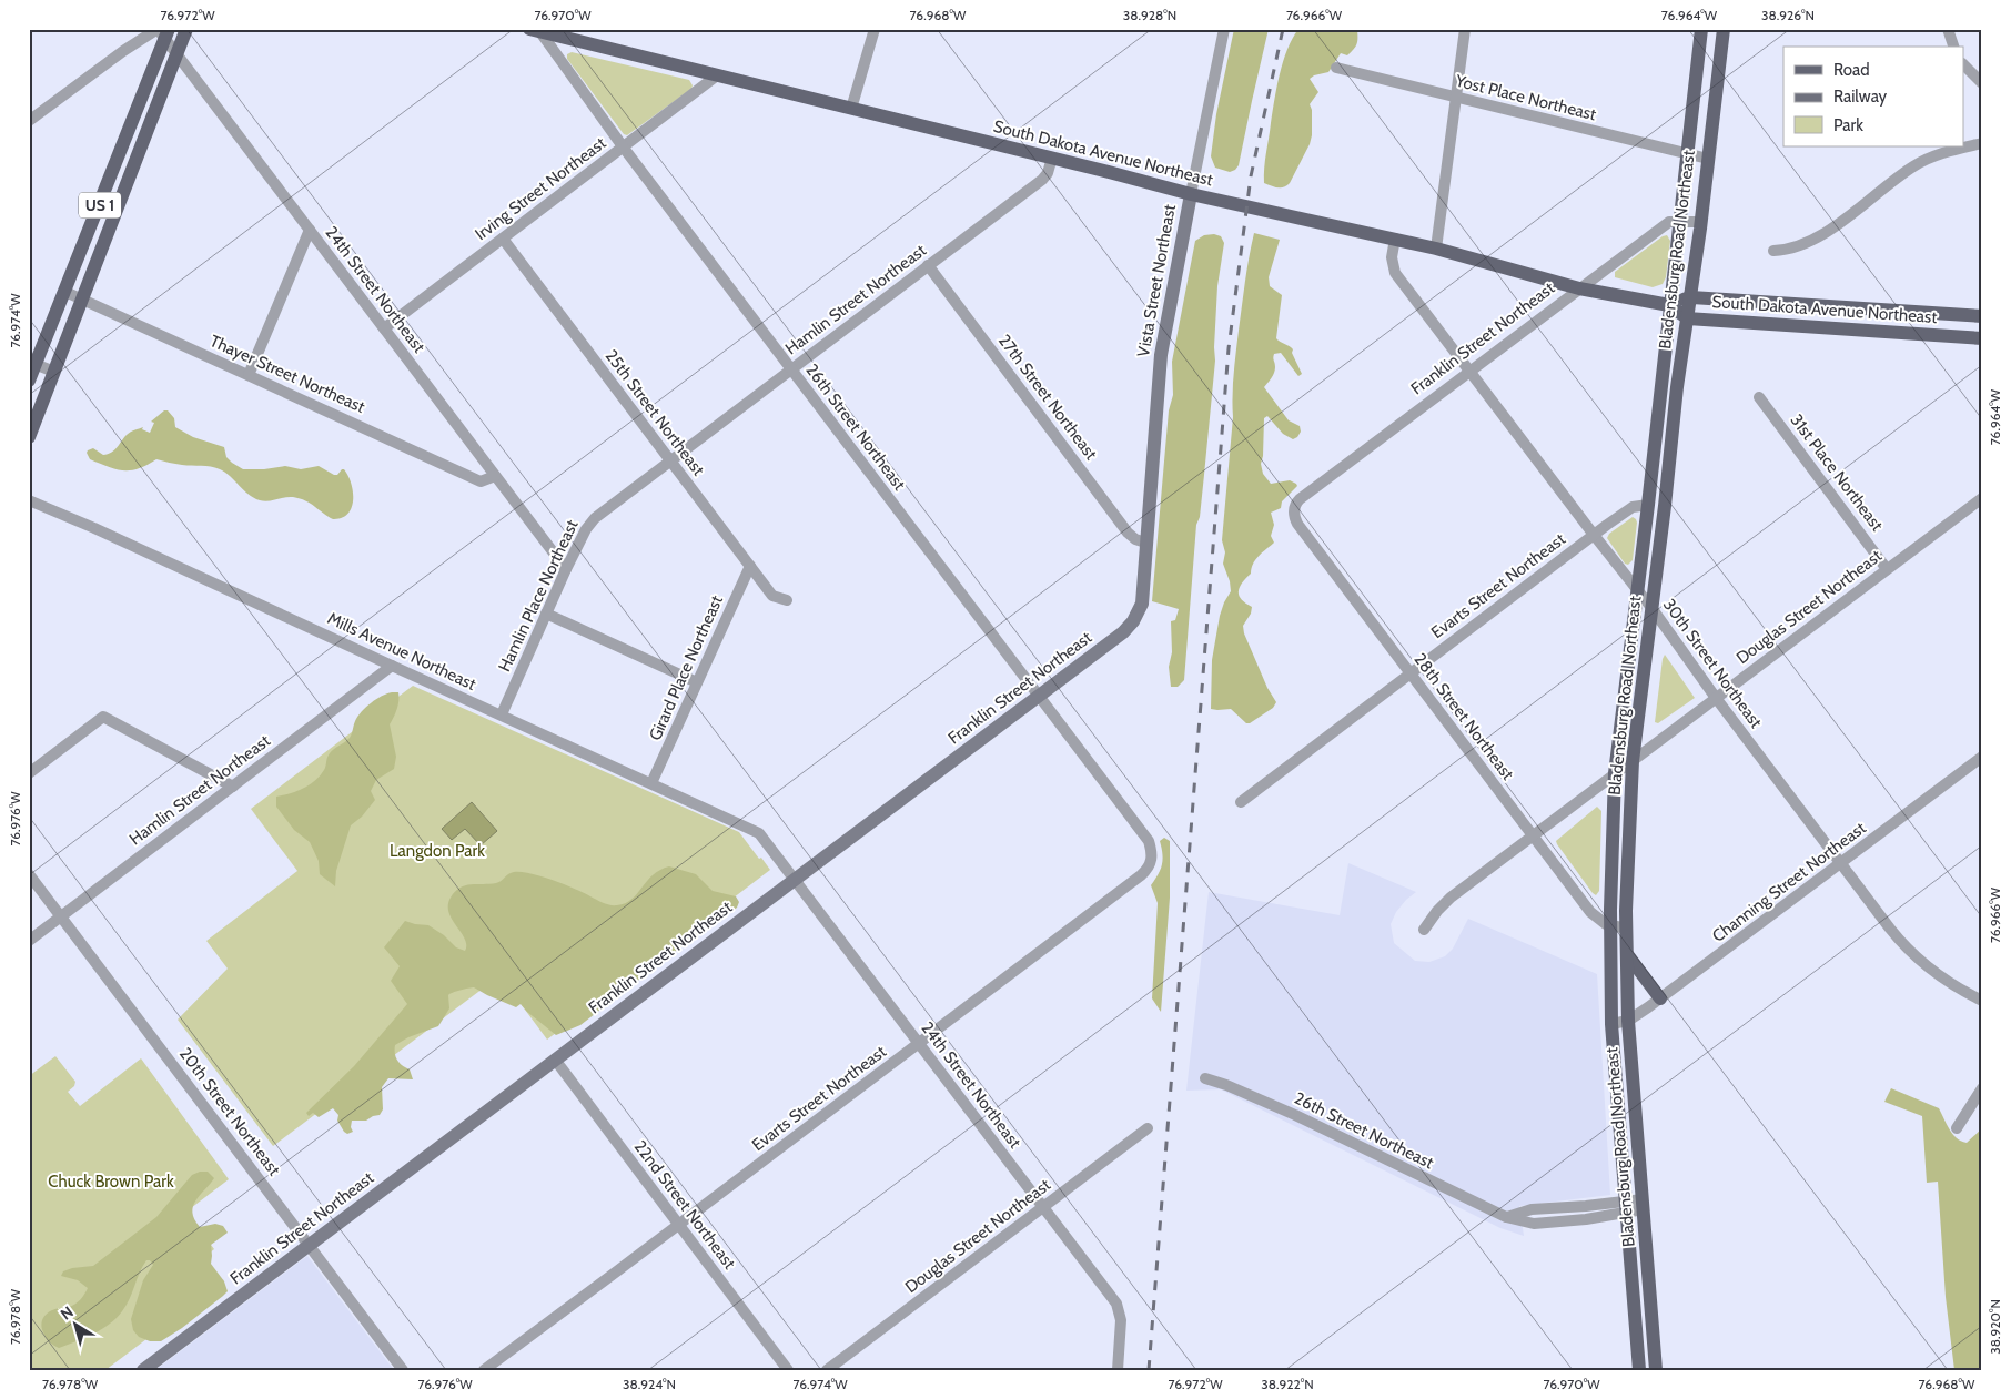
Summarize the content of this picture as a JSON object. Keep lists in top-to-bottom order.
{
  "streets": {
    "main road": ["South Dakota Avenue Northeast", "US 1", "Bladensburg Road Northeast"],
    "street": [
      "Yost Place Northeast",
      "Irving Street Northeast",
      "Vista Street Northeast",
      "24th Street Northeast",
      "Hamlin Street Northeast",
      "Franklin Street Northeast",
      "Thayer Street Northeast",
      "27th Street Northeast",
      "25th Street Northeast",
      "26th Street Northeast",
      "31st Place Northeast",
      "Evarts Street Northeast",
      "Hamlin Place Northeast",
      "Douglas Street Northeast",
      "Mills Avenue Northeast",
      "30th Street Northeast",
      "Girard Place Northeast",
      "28th Street Northeast",
      "Channing Street Northeast",
      "20th Street Northeast",
      "22nd Street Northeast"
    ]
  },
  "crossings": [
    ["Yost Place Northeast", "Bladensburg Road Northeast"],
    ["South Dakota Avenue Northeast", "Irving Street Northeast"],
    ["South Dakota Avenue Northeast", "Bladensburg Road Northeast"],
    ["South Dakota Avenue Northeast", "Vista Street Northeast"],
    ["South Dakota Avenue Northeast", "Hamlin Street Northeast"],
    ["South Dakota Avenue Northeast", "Franklin Street Northeast"],
    ["South Dakota Avenue Northeast", "26th Street Northeast"],
    ["South Dakota Avenue Northeast", "30th Street Northeast"],
    ["Irving Street Northeast", "24th Street Northeast"],
    ["Irving Street Northeast", "25th Street Northeast"],
    ["Irving Street Northeast", "26th Street Northeast"],
    ["US 1", "24th Street Northeast"],
    ["US 1", "Thayer Street Northeast"],
    ["Bladensburg Road Northeast", "Franklin Street Northeast"],
    ["Bladensburg Road Northeast", "26th Street Northeast"],
    ["Bladensburg Road Northeast", "Evarts Street Northeast"],
    ["Bladensburg Road Northeast", "Douglas Street Northeast"],
    ["Bladensburg Road Northeast", "30th Street Northeast"],
    ["Bladensburg Road Northeast", "28th Street Northeast"],
    ["Bladensburg Road Northeast", "Channing Street Northeast"],
    ["Vista Street Northeast", "Franklin Street Northeast"],
    ["Vista Street Northeast", "27th Street Northeast"],
    ["24th Street Northeast", "Franklin Street Northeast"],
    ["24th Street Northeast", "Thayer Street Northeast"],
    ["24th Street Northeast", "Evarts Street Northeast"],
    ["24th Street Northeast", "Hamlin Place Northeast"],
    ["24th Street Northeast", "Douglas Street Northeast"],
    ["24th Street Northeast", "Mills Avenue Northeast"],
    ["Hamlin Street Northeast", "27th Street Northeast"],
    ["Hamlin Street Northeast", "25th Street Northeast"],
    ["Hamlin Street Northeast", "26th Street Northeast"],
    ["Hamlin Street Northeast", "Hamlin Place Northeast"],
    ["Hamlin Street Northeast", "Mills Avenue Northeast"],
    ["Hamlin Street Northeast", "20th Street Northeast"],
    ["Franklin Street Northeast", "27th Street Northeast"],
    ["Franklin Street Northeast", "26th Street Northeast"],
    ["Franklin Street Northeast", "30th Street Northeast"],
    ["Franklin Street Northeast", "28th Street Northeast"],
    ["Franklin Street Northeast", "20th Street Northeast"],
    ["Franklin Street Northeast", "22nd Street Northeast"],
    ["25th Street Northeast", "Hamlin Place Northeast"],
    ["25th Street Northeast", "Girard Place Northeast"],
    ["26th Street Northeast", "Evarts Street Northeast"],
    ["31st Place Northeast", "Douglas Street Northeast"],
    ["Evarts Street Northeast", "30th Street Northeast"],
    ["Evarts Street Northeast", "28th Street Northeast"],
    ["Evarts Street Northeast", "22nd Street Northeast"],
    ["Hamlin Place Northeast", "Mills Avenue Northeast"],
    ["Douglas Street Northeast", "30th Street Northeast"],
    ["Douglas Street Northeast", "28th Street Northeast"],
    ["Mills Avenue Northeast", "Girard Place Northeast"],
    ["30th Street Northeast", "Channing Street Northeast"]
  ],
  "parks": ["Langdon Park", "Chuck Brown Park"],
  "legend": ["Road", "Railway", "Park"],
  "north": "top left",
  "coordinates": [
    "76.972°W",
    "76.970°W",
    "76.968°W",
    "38.928°N",
    "76.966°W",
    "76.964°W",
    "38.926°N",
    "76.974°W",
    "76.976°W",
    "76.978°W",
    "38.920°N",
    "38.924°N",
    "38.922°N"
  ]
}
